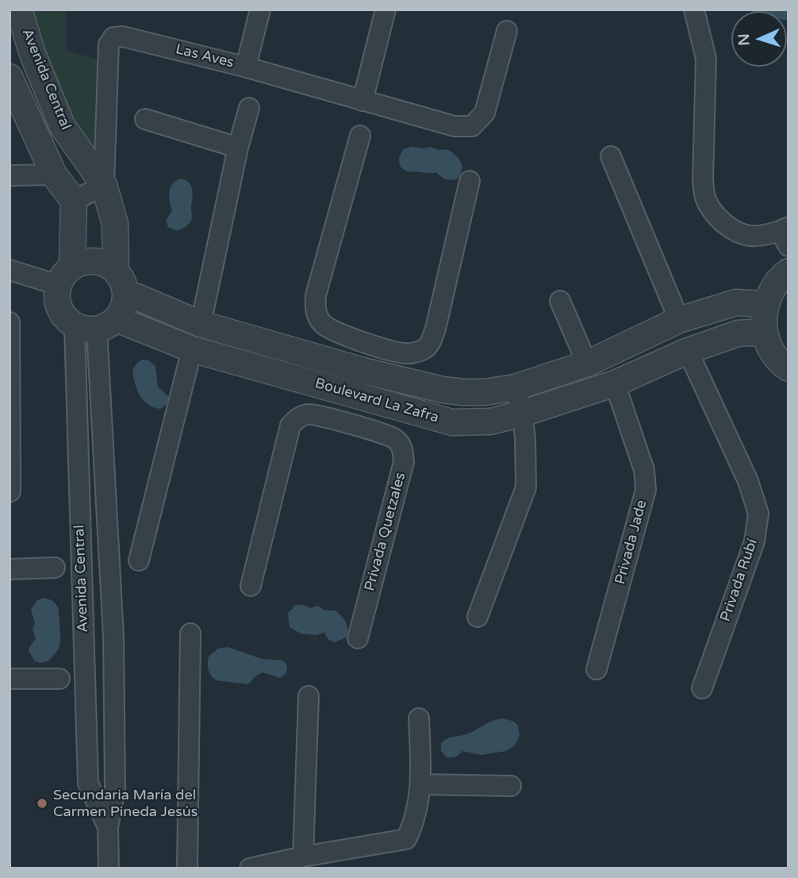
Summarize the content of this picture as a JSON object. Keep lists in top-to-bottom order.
{
  "streets": {
    "street": [
      "Las Aves",
      "Avenida Central",
      "Boulevard La Zafra",
      "Privada Quetzales",
      "Privada Jade",
      "Privada Rubí"
    ]
  },
  "crossings": [
    ["Las Aves", "Avenida Central"],
    ["Avenida Central", "Boulevard La Zafra"],
    ["Boulevard La Zafra", "Privada Jade"],
    ["Boulevard La Zafra", "Privada Rubí"]
  ],
  "places": ["Secundaria María del Carmen Pineda Jesús"],
  "north": "left"
}
